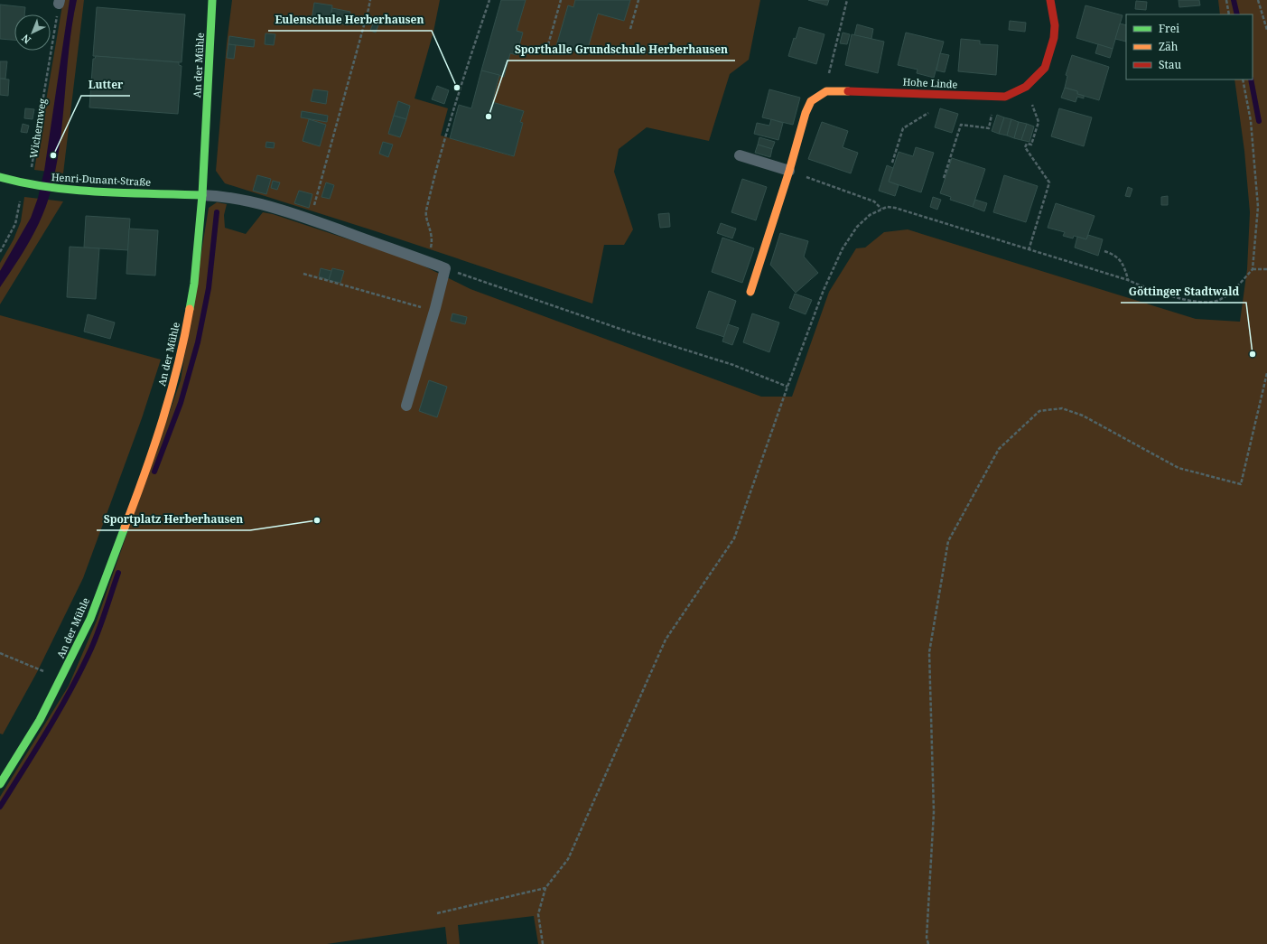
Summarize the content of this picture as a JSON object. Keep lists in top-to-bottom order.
{
  "streets": {
    "street": ["An der Mühle", "Hohe Linde", "Henri-Dunant-Straße"],
    "path": ["Wichernweg"]
  },
  "crossings": [
    ["An der Mühle", "Henri-Dunant-Straße"],
    ["Wichernweg", "Henri-Dunant-Straße"]
  ],
  "places": [
    "Eulenschule Herberhausen",
    "Sporthalle Grundschule Herberhausen",
    "Lutter",
    "Göttinger Stadtwald",
    "Sportplatz Herberhausen"
  ],
  "legend": ["Frei", "Zäh", "Stau"],
  "north": "bottom left"
}
